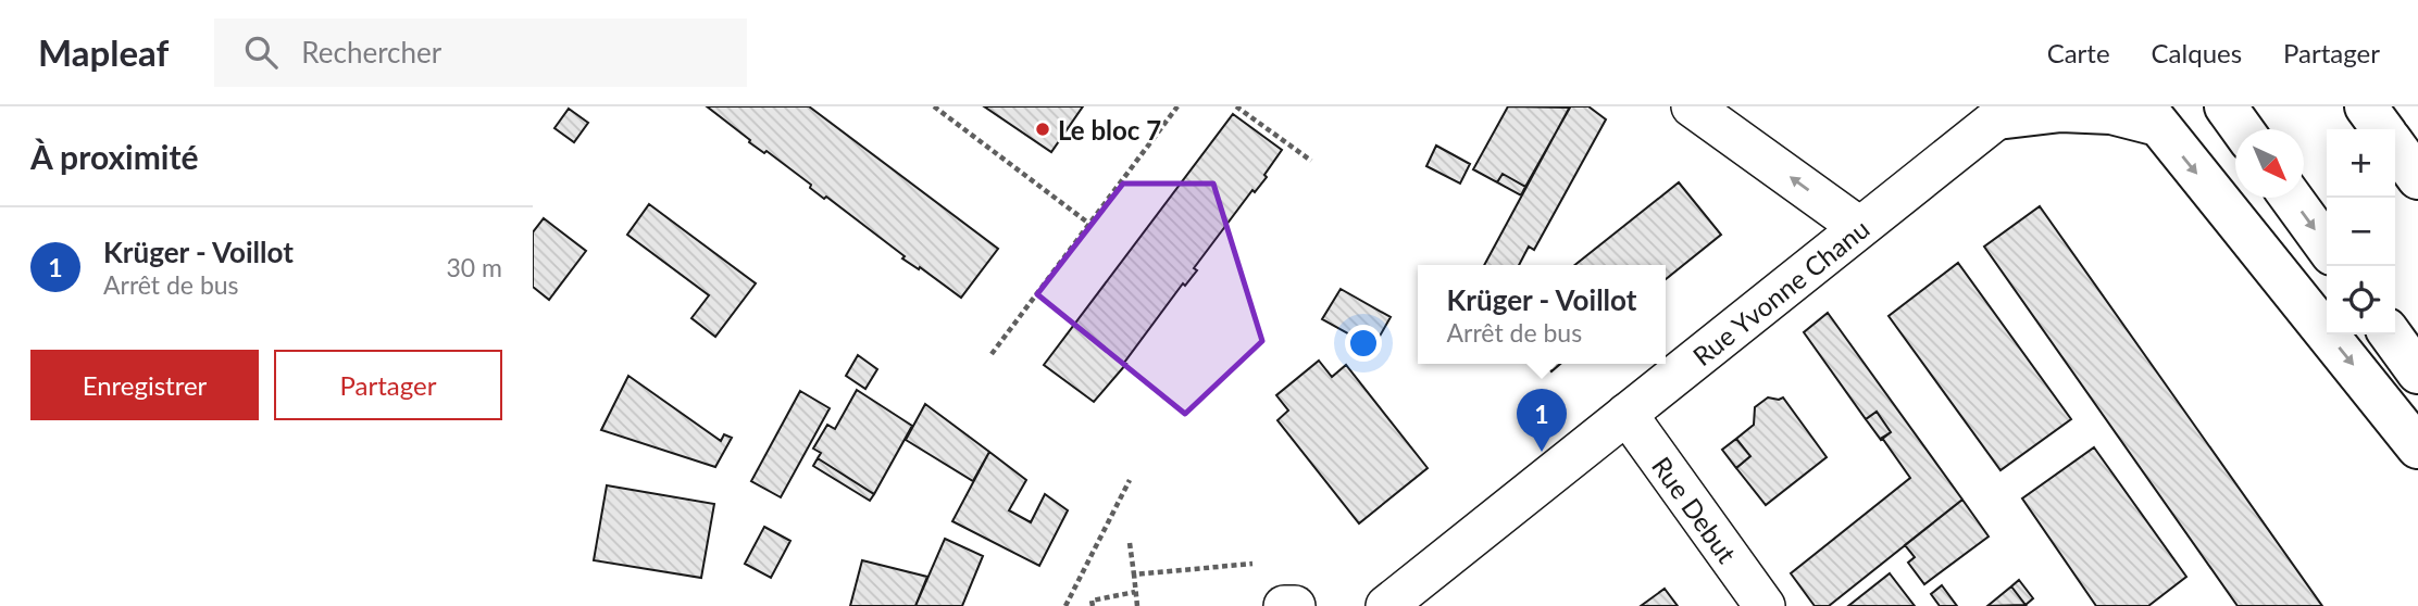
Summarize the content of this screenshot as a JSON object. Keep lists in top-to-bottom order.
{
  "streets": {
    "street": ["Rue Yvonne Chanu", "Rue Debut"]
  },
  "crossings": [
    ["Rue Yvonne Chanu", "Rue Debut"]
  ],
  "places": ["Le bloc 7"],
  "north": "bottom right",
  "page": {
    "header": "Mapleaf",
    "search": "Rechercher",
    "nav": ["Carte", "Calques", "Partager"],
    "heading": "À proximité",
    "map_buttons": ["+", "−"],
    "list": [
      {
        "mark": "1",
        "name": "Krüger - Voillot",
        "note": "Arrêt de bus",
        "value": "30 m"
      }
    ],
    "popup": ["Krüger - Voillot", "Arrêt de bus"],
    "buttons": ["Enregistrer", "Partager"],
    "pins": "1"
  }
}
